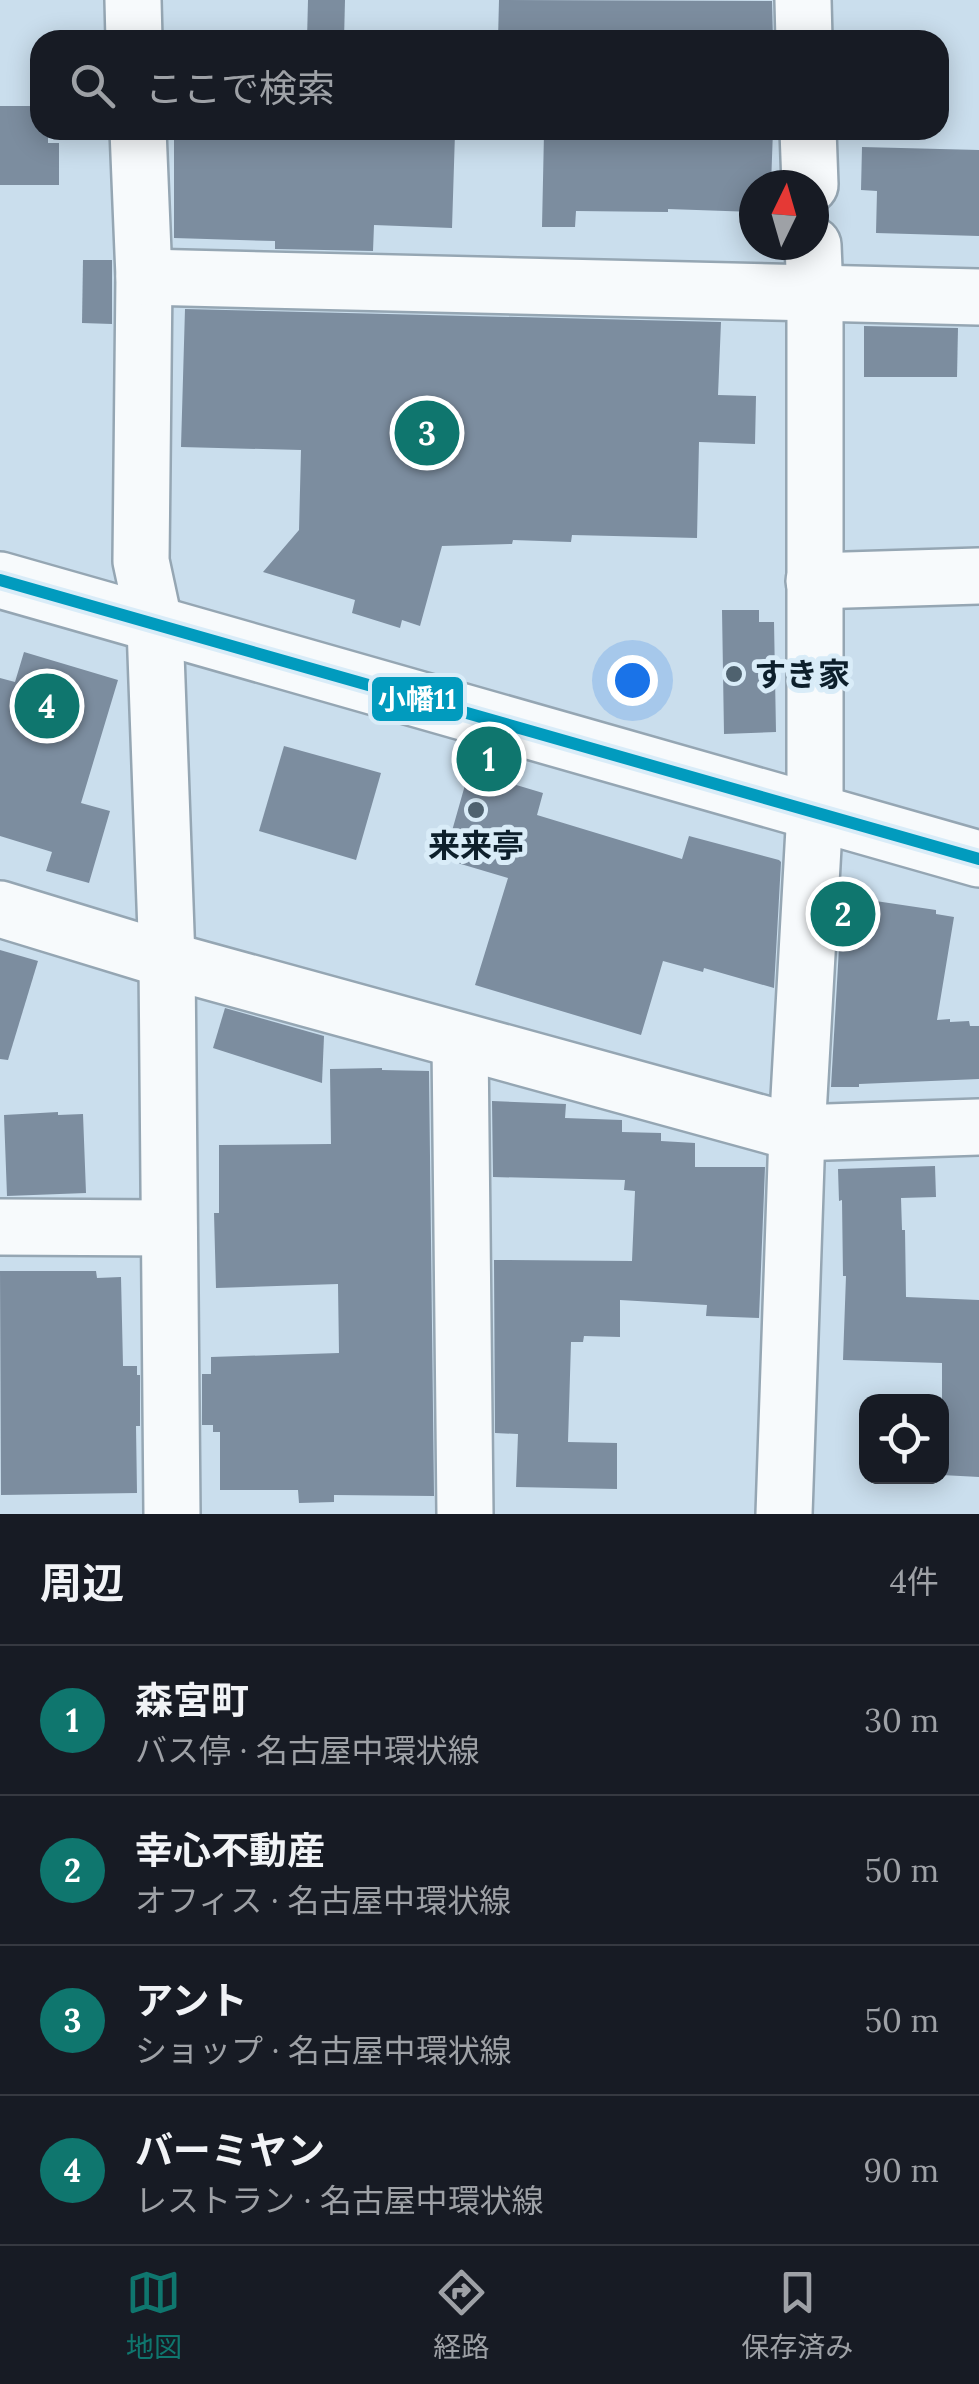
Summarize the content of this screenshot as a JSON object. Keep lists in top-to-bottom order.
{
  "places": ["すき家", "来来亭"],
  "lines": ["transit line 小幡11"],
  "north": "top",
  "page": {
    "search": "ここで検索",
    "pins": [
      "3",
      "4",
      "1",
      "2"
    ],
    "heading": ["周辺", "4件"],
    "list": [
      {
        "mark": "1",
        "name": "森宮町",
        "note": "バス停 · 名古屋中環状線",
        "value": "30 m"
      },
      {
        "mark": "2",
        "name": "幸心不動産",
        "note": "オフィス · 名古屋中環状線",
        "value": "50 m"
      },
      {
        "mark": "3",
        "name": "アント",
        "note": "ショップ · 名古屋中環状線",
        "value": "50 m"
      },
      {
        "mark": "4",
        "name": "バーミヤン",
        "note": "レストラン · 名古屋中環状線",
        "value": "90 m"
      }
    ],
    "nav": ["地図", "経路", "保存済み"]
  }
}
